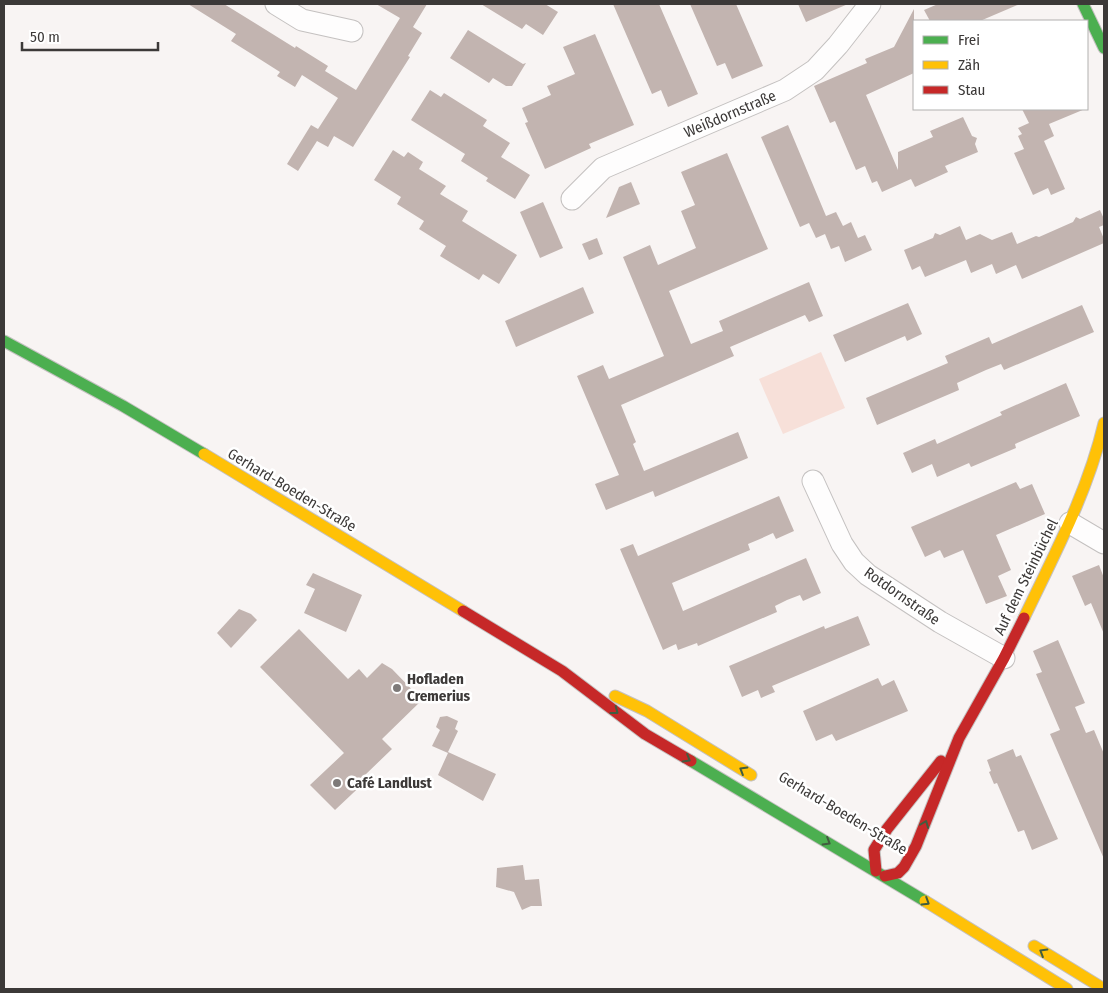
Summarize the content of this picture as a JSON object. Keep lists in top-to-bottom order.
{
  "streets": {
    "main road": ["Gerhard-Boeden-Straße", "Auf dem Steinbüchel"],
    "street": ["Weißdornstraße", "Rotdornstraße"]
  },
  "crossings": [
    ["Gerhard-Boeden-Straße", "Auf dem Steinbüchel"],
    ["Auf dem Steinbüchel", "Rotdornstraße"]
  ],
  "places": ["Hofladen Cremerius", "Café Landlust"],
  "legend": ["Frei", "Zäh", "Stau"],
  "scale_bar": "50 m"
}
